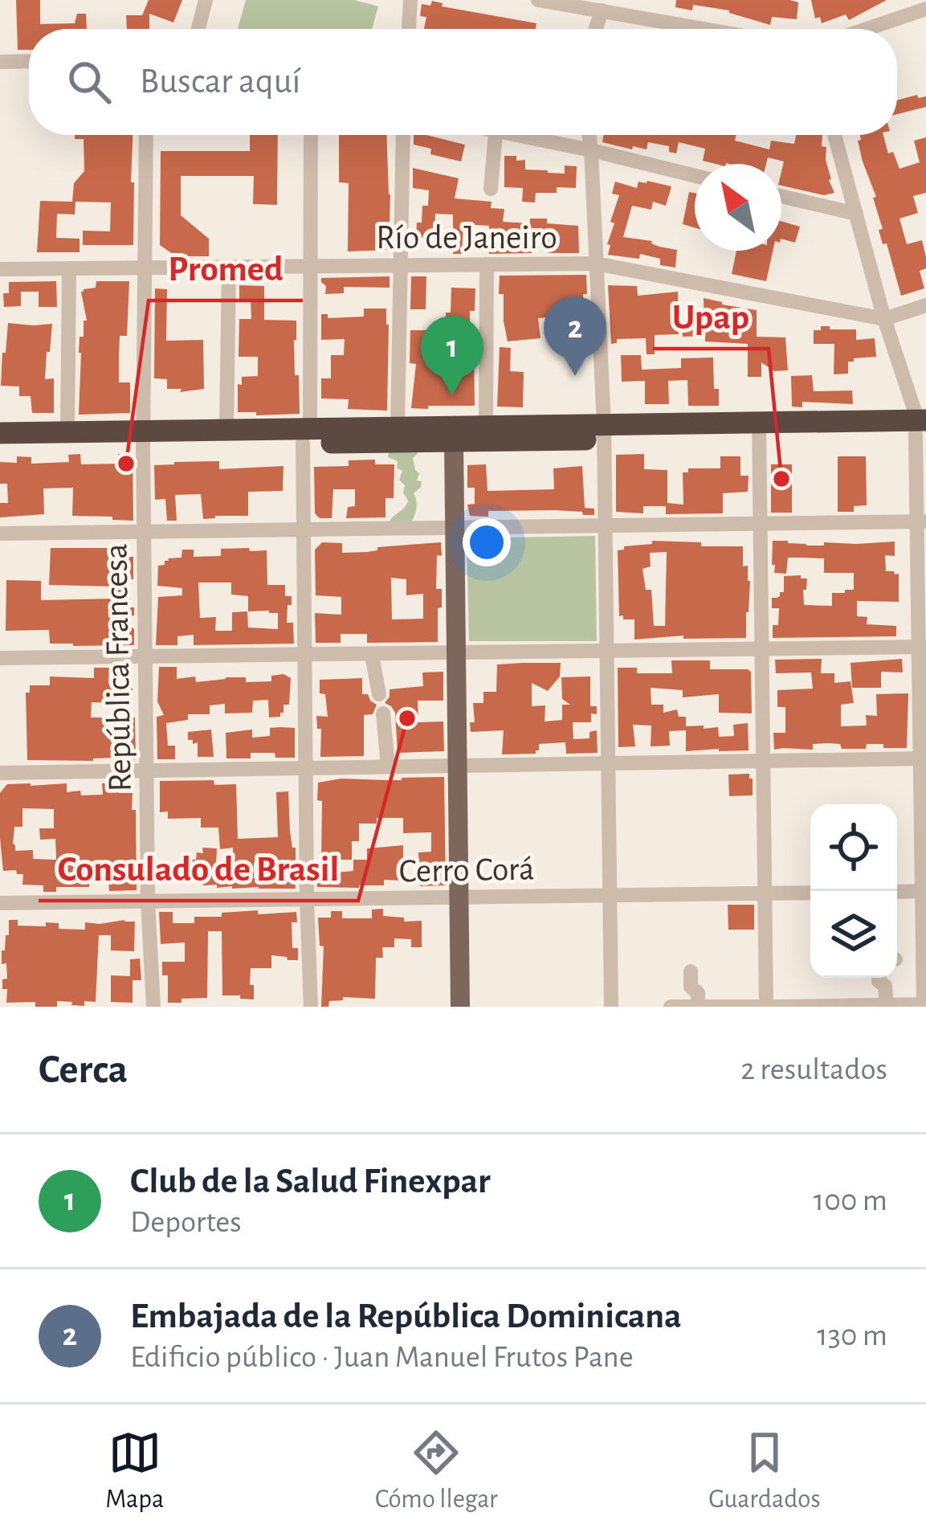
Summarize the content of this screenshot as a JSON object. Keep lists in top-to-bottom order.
{
  "streets": {
    "street": ["Río de Janeiro", "República Francesa", "Cerro Corá"]
  },
  "crossings": [
    ["Río de Janeiro", "República Francesa"],
    ["República Francesa", "Cerro Corá"]
  ],
  "places": ["Promed", "Upap", "Consulado de Brasil"],
  "north": "top left",
  "page": {
    "search": "Buscar aquí",
    "pins": ["2", "1"],
    "heading": ["Cerca", "2 resultados"],
    "list": [
      {
        "mark": "1",
        "name": "Club de la Salud Finexpar",
        "note": "Deportes",
        "value": "100 m"
      },
      {
        "mark": "2",
        "name": "Embajada de la República Dominicana",
        "note": "Edificio público · Juan Manuel Frutos Pane",
        "value": "130 m"
      }
    ],
    "nav": ["Mapa", "Cómo llegar", "Guardados"]
  }
}
